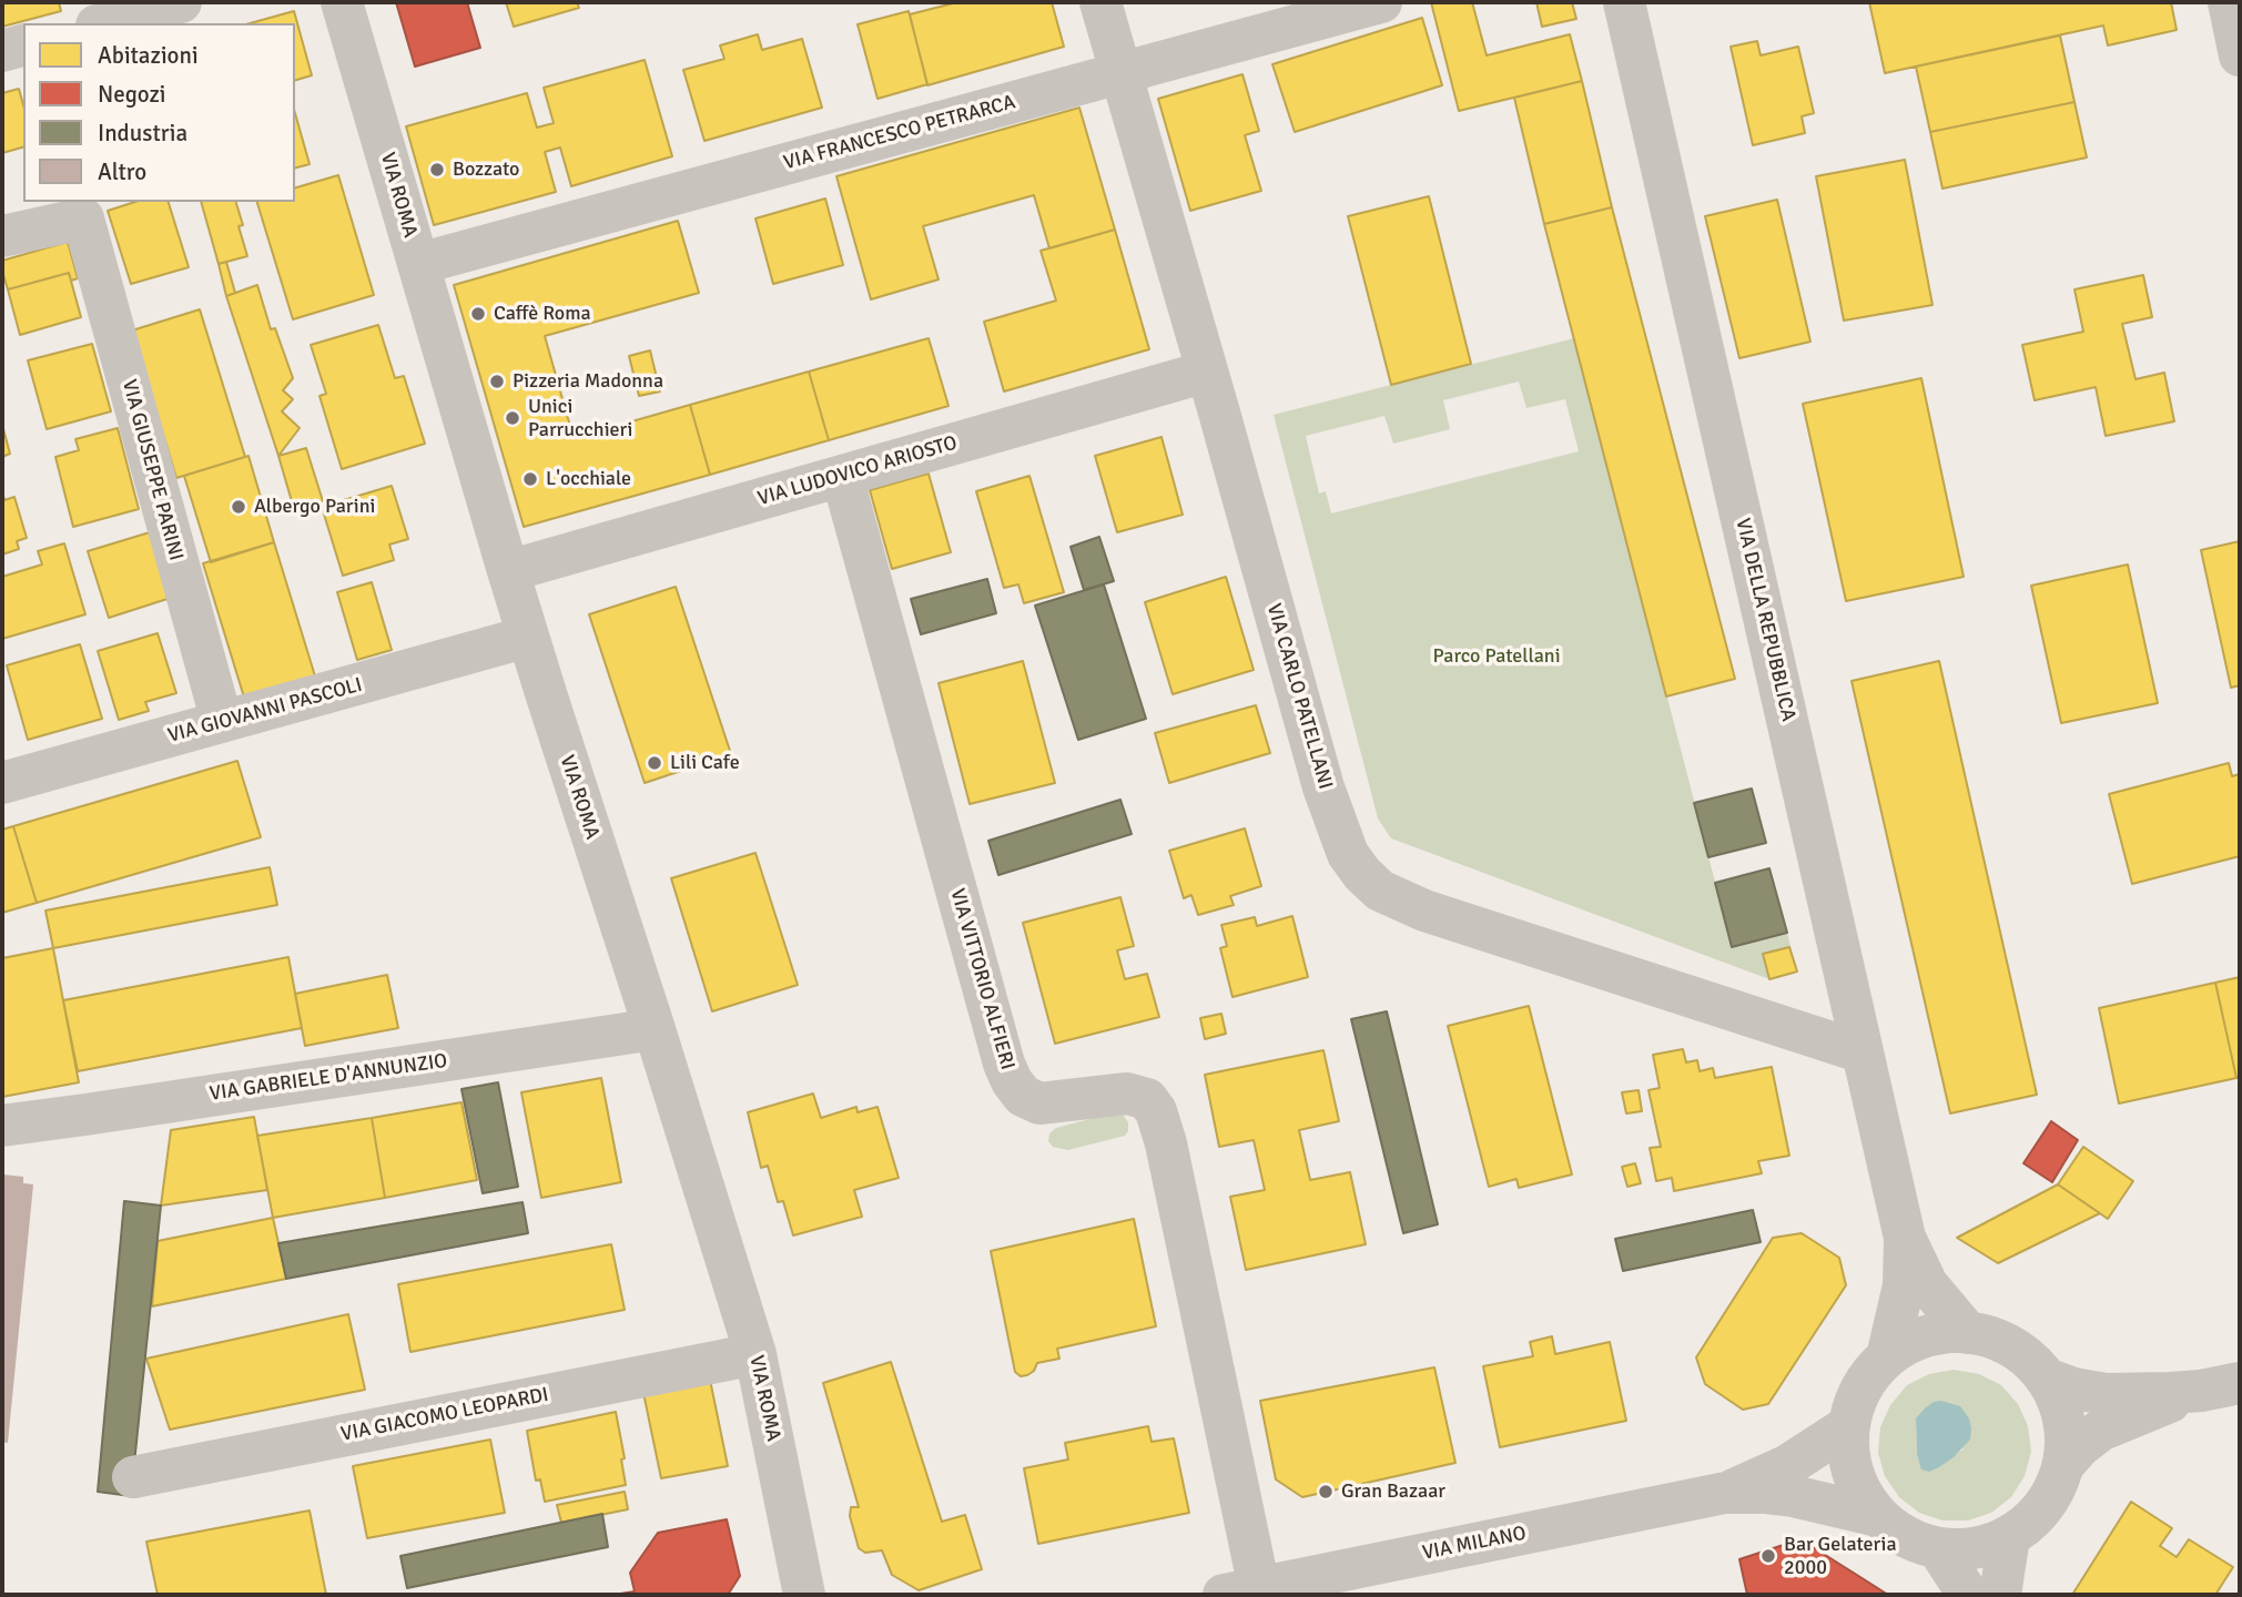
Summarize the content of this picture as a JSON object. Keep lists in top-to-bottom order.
{
  "streets": {
    "street": [
      "VIA FRANCESCO PETRARCA",
      "VIA ROMA",
      "VIA GIUSEPPE PARINI",
      "VIA LUDOVICO ARIOSTO",
      "VIA DELLA REPUBBLICA",
      "VIA CARLO PATELLANI",
      "VIA GIOVANNI PASCOLI",
      "VIA VITTORIO ALFIERI",
      "VIA GABRIELE D'ANNUNZIO",
      "VIA GIACOMO LEOPARDI",
      "VIA MILANO"
    ]
  },
  "crossings": [
    ["VIA FRANCESCO PETRARCA", "VIA ROMA"],
    ["VIA FRANCESCO PETRARCA", "VIA CARLO PATELLANI"],
    ["VIA ROMA", "VIA LUDOVICO ARIOSTO"],
    ["VIA ROMA", "VIA GIOVANNI PASCOLI"],
    ["VIA ROMA", "VIA GABRIELE D'ANNUNZIO"],
    ["VIA ROMA", "VIA GIACOMO LEOPARDI"],
    ["VIA GIUSEPPE PARINI", "VIA GIOVANNI PASCOLI"],
    ["VIA LUDOVICO ARIOSTO", "VIA CARLO PATELLANI"],
    ["VIA LUDOVICO ARIOSTO", "VIA VITTORIO ALFIERI"],
    ["VIA DELLA REPUBBLICA", "VIA CARLO PATELLANI"],
    ["VIA DELLA REPUBBLICA", "VIA MILANO"],
    ["VIA VITTORIO ALFIERI", "VIA MILANO"]
  ],
  "parks": ["Parco Patellani"],
  "places": [
    "Bozzato",
    "Caffè Roma",
    "Pizzeria Madonna",
    "Unici Parrucchieri",
    "L'occhiale",
    "Albergo Parini",
    "Lili Cafe",
    "Gran Bazaar",
    "Bar Gelateria 2000"
  ],
  "legend": [
    "Abitazioni",
    "Negozi",
    "Industria",
    "Altro"
  ]
}
